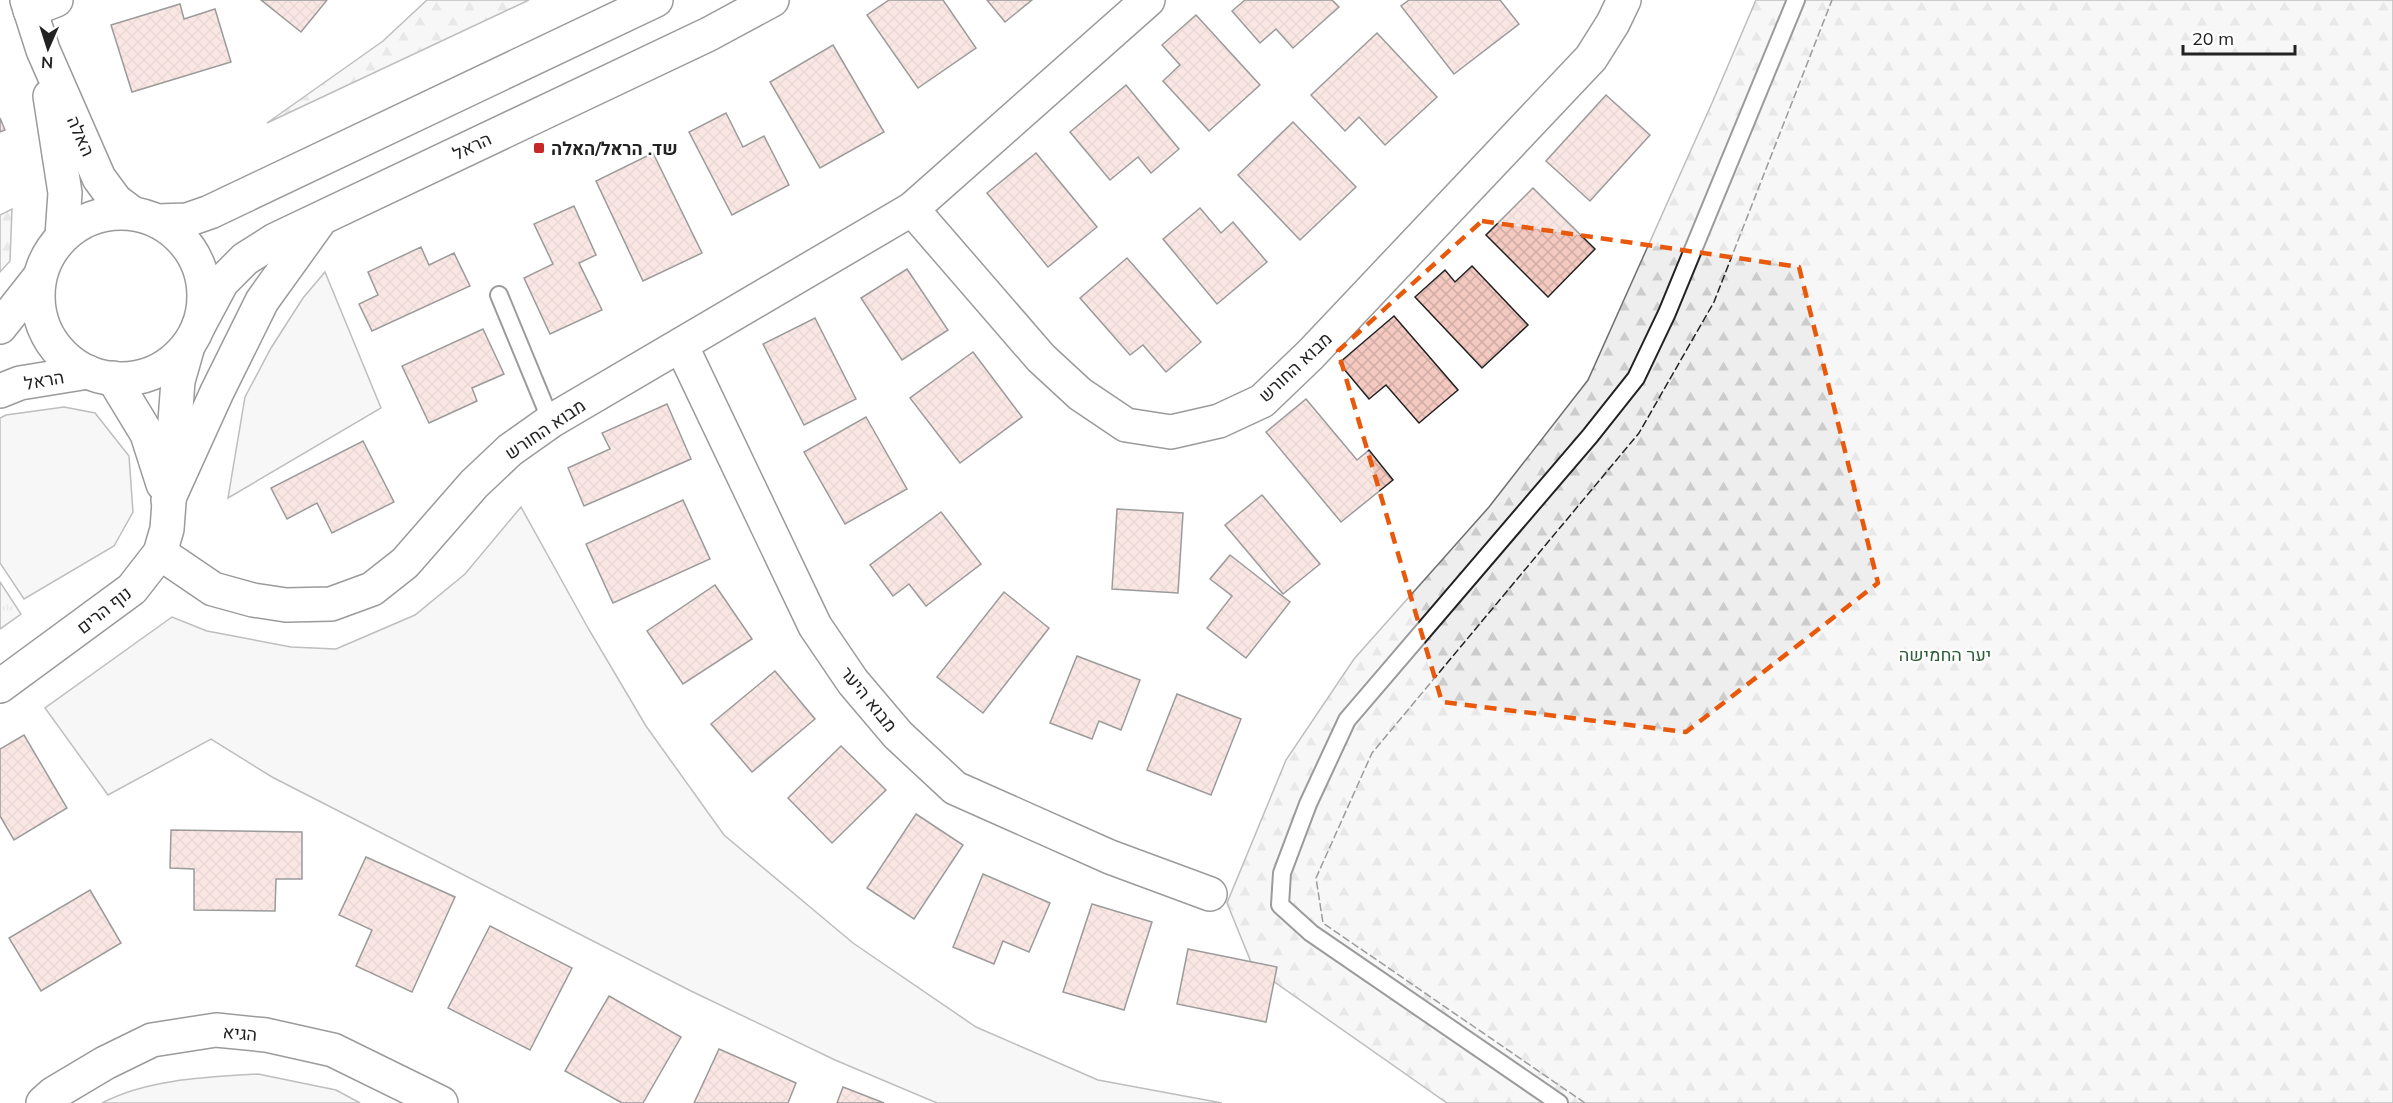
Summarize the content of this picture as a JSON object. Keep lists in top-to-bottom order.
{
  "streets": {
    "street": [
      "האלה",
      "הראל",
      "מבוא החורש",
      "נוף הרים",
      "מבוא היער",
      "הגיא"
    ]
  },
  "crossings": [
    ["האלה", "הראל"],
    ["האלה", "נוף הרים"],
    ["הראל", "נוף הרים"],
    ["מבוא החורש", "נוף הרים"],
    ["מבוא החורש", "מבוא היער"]
  ],
  "parks": ["יער החמישה"],
  "places": {
    "transit": ["שד. הראל/האלה"]
  },
  "scale_bar": "20 m",
  "north": "bottom"
}
